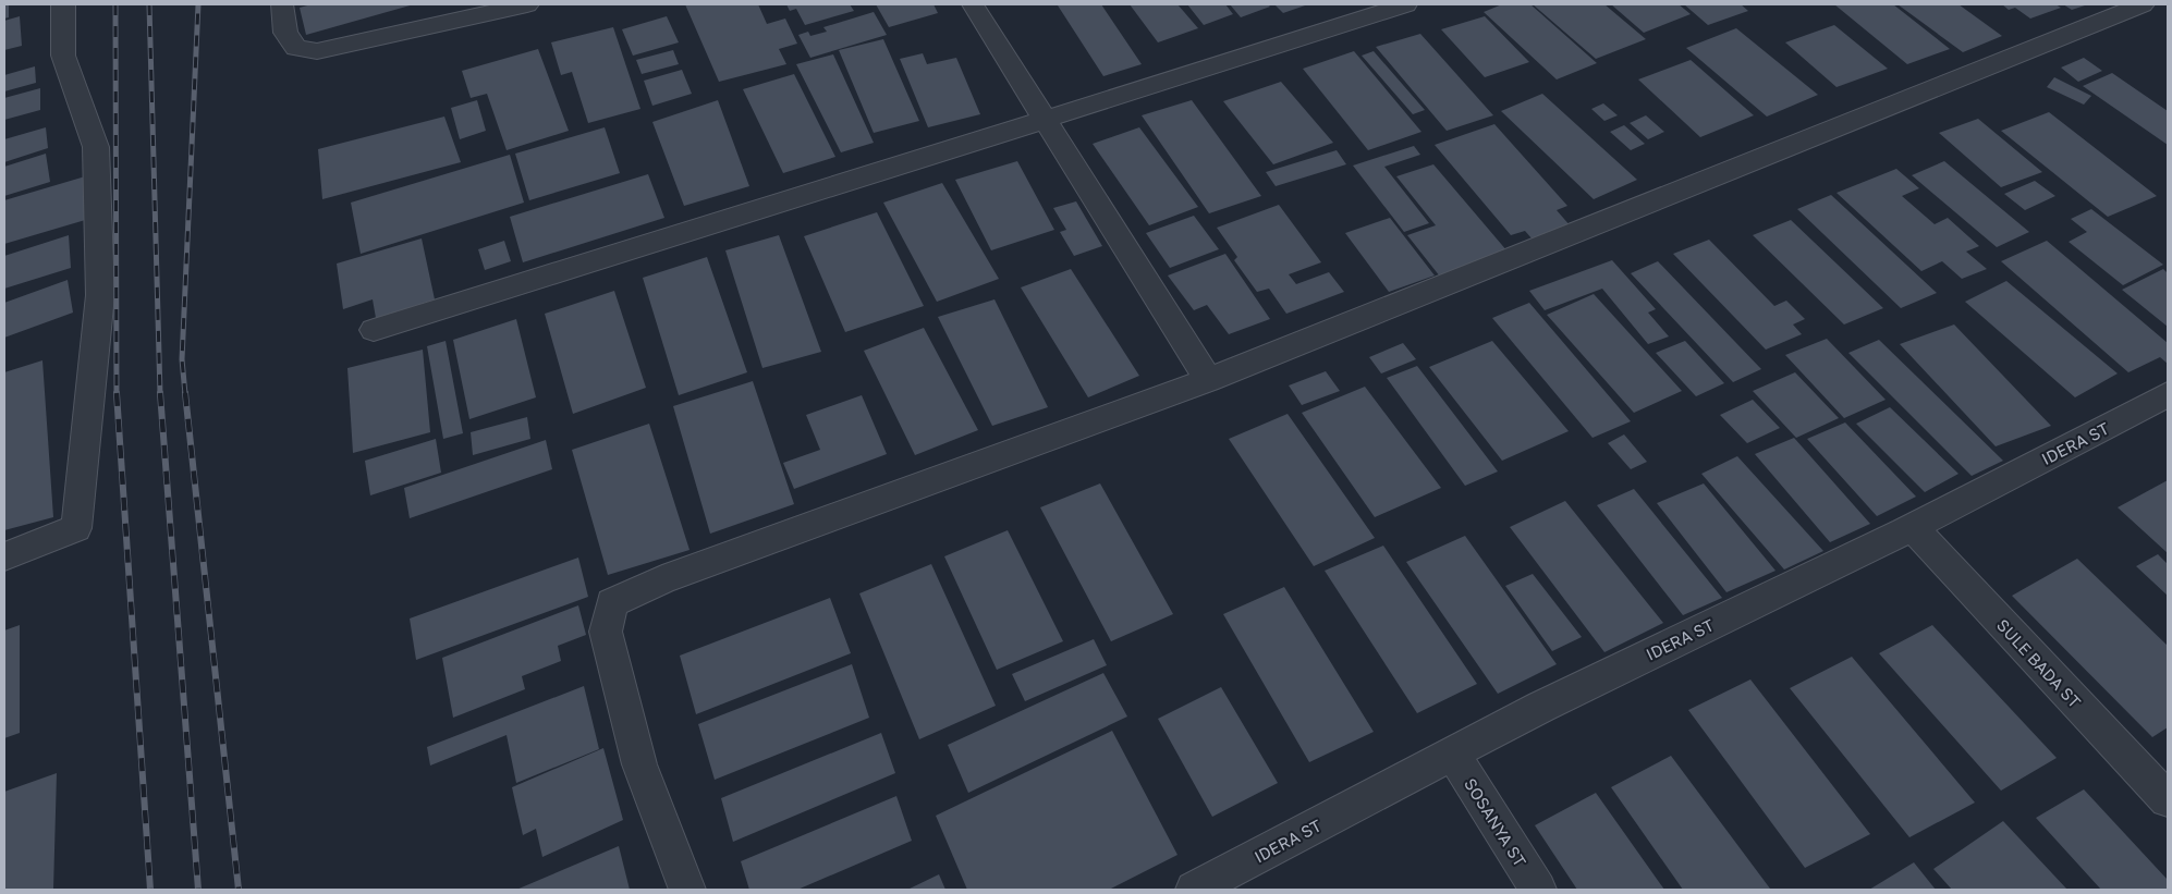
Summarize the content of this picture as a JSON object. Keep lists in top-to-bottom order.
{
  "streets": {
    "street": ["IDERA ST", "SULE BADA ST", "SOSANYA ST"]
  },
  "crossings": [
    ["IDERA ST", "SULE BADA ST"],
    ["IDERA ST", "SOSANYA ST"]
  ]
}
